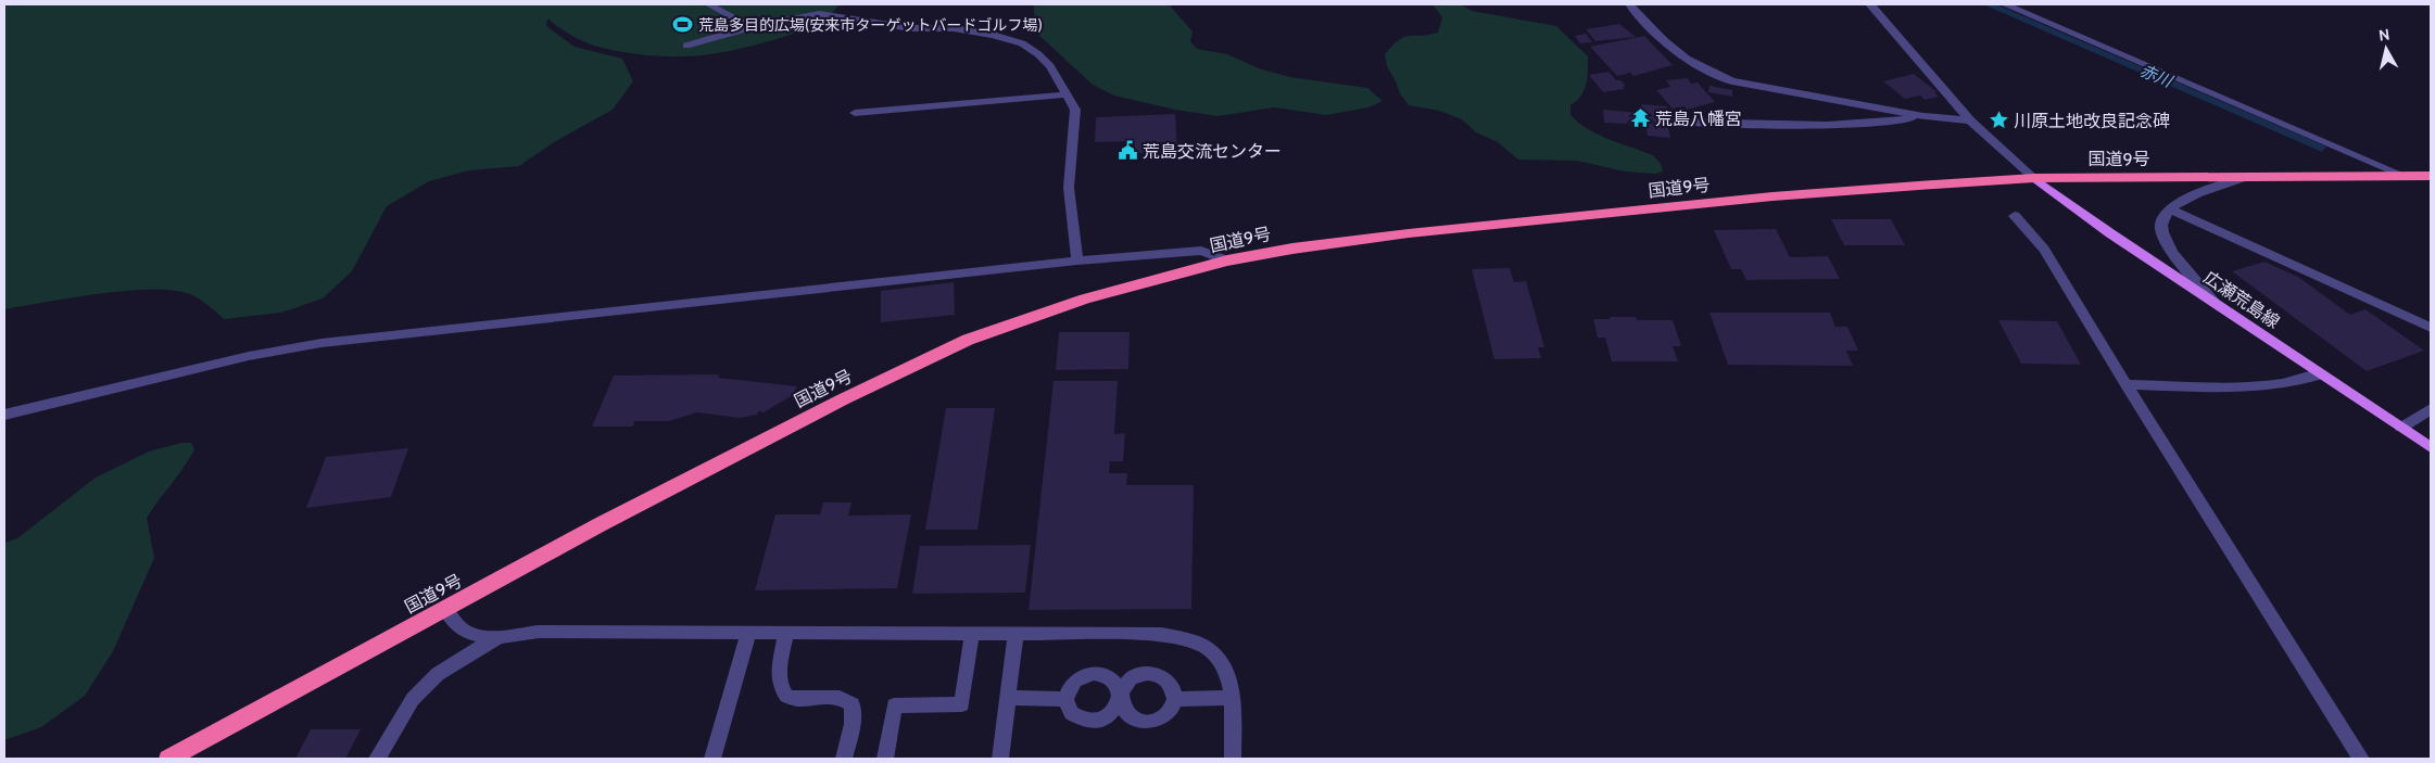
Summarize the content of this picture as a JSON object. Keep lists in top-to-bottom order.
{
  "streets": {
    "highway": ["国道9号"],
    "main road": ["広瀬荒島線"]
  },
  "crossings": [
    ["国道9号", "広瀬荒島線"]
  ],
  "water": ["赤川"],
  "places": {
    "sports": ["荒島多目的広場(安来市ターゲットバードゴルフ場)"],
    "temple": ["荒島八幡宮"],
    "place": ["川原土地改良記念碑"],
    "public building": ["荒島交流センター"]
  },
  "north": "top"
}
